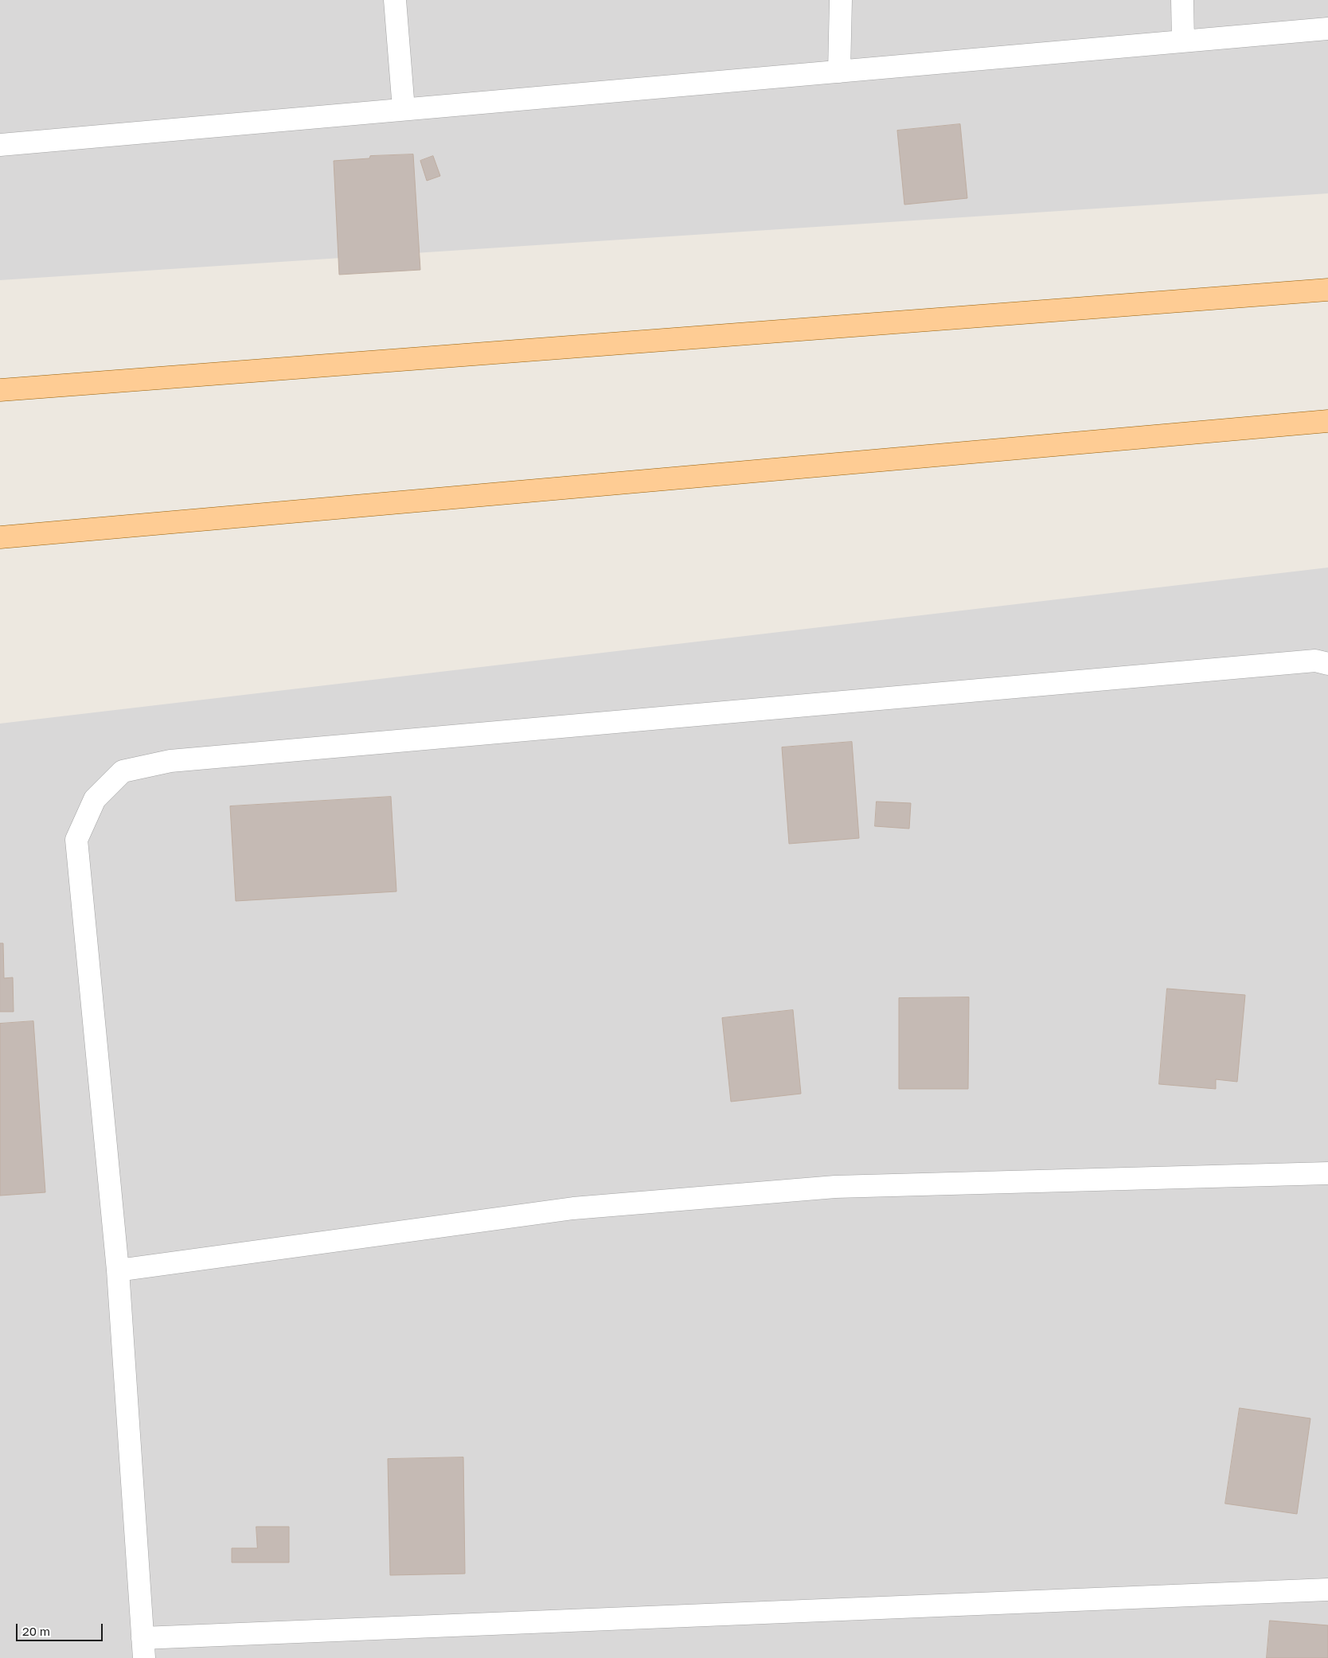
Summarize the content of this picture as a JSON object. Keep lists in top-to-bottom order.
{
  "scale_bar": "20 m"
}
